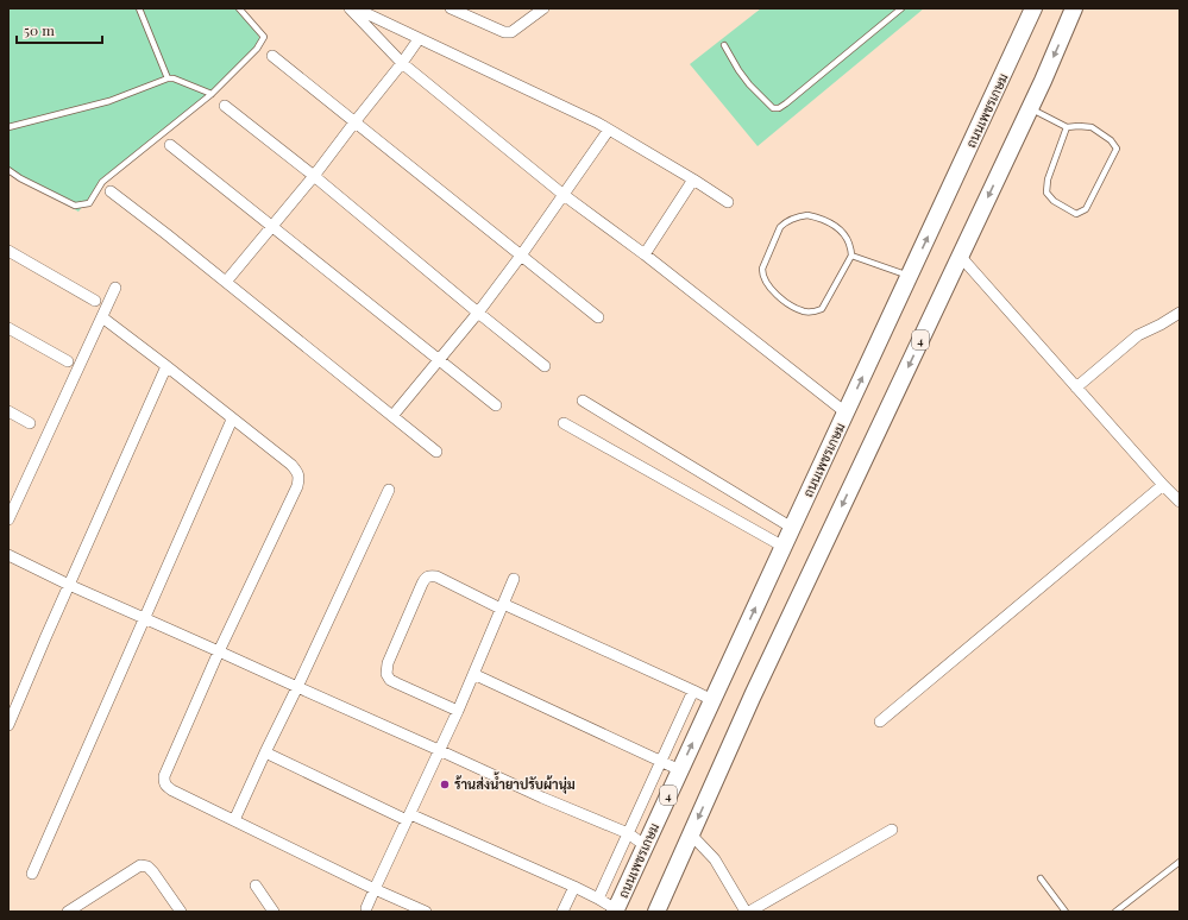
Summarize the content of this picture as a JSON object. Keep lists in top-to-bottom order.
{
  "streets": {
    "main road": ["ถนนเพชรเกษม", "4"]
  },
  "places": ["ร้านส่งน้ำยาปรับผ้านุ่ม"],
  "scale_bar": "50 m"
}
